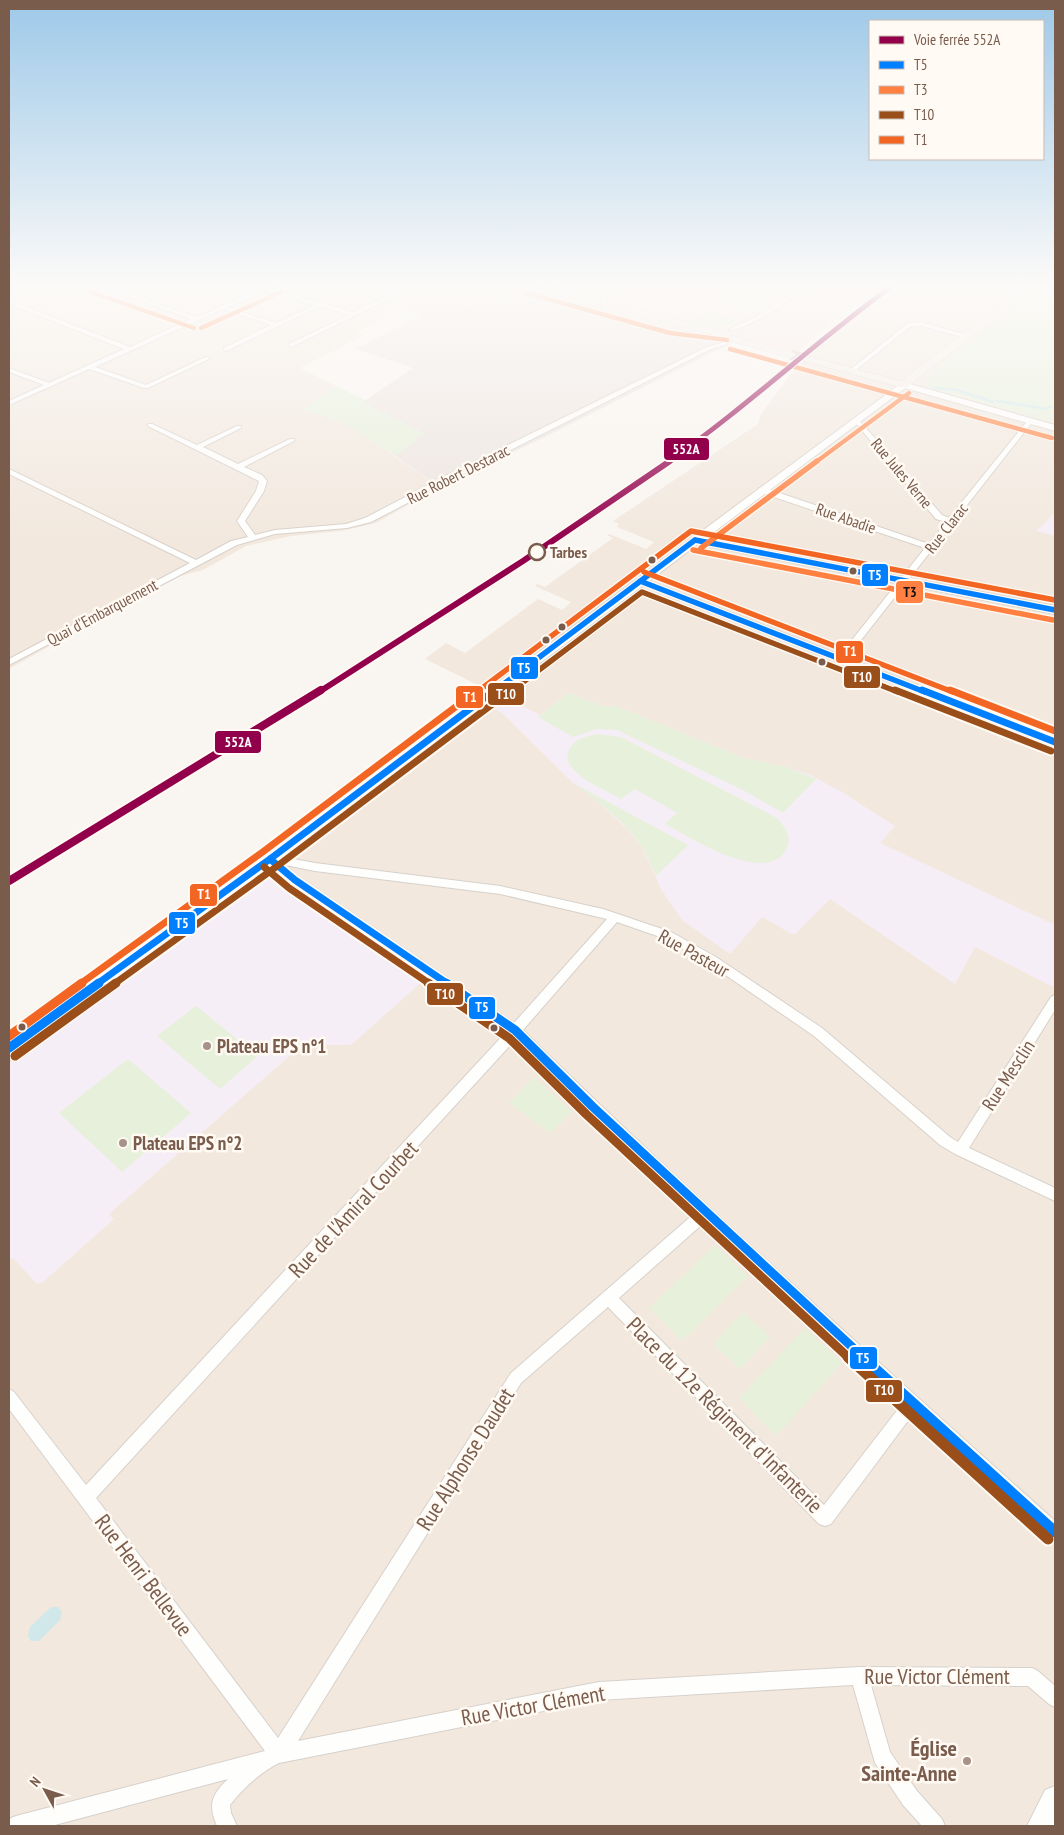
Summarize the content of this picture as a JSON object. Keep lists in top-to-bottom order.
{
  "streets": {
    "street": [
      "Rue Jules Verne",
      "Rue Robert Destarac",
      "Rue Abadie",
      "Rue Clarac",
      "Quai d'Embarquement",
      "Rue Pasteur",
      "Rue Mesclin",
      "Rue de l'Amiral Courbet",
      "Place du 12e Régiment d'Infanterie",
      "Rue Alphonse Daudet",
      "Rue Henri Bellevue",
      "Rue Victor Clément"
    ]
  },
  "crossings": [
    ["Rue Jules Verne", "Rue Clarac"],
    ["Rue Robert Destarac", "Quai d'Embarquement"],
    ["Rue Abadie", "Rue Clarac"],
    ["Rue Pasteur", "Rue Mesclin"],
    ["Rue Pasteur", "Rue de l'Amiral Courbet"],
    ["Rue de l'Amiral Courbet", "Rue Henri Bellevue"],
    ["Place du 12e Régiment d'Infanterie", "Rue Alphonse Daudet"],
    ["Rue Alphonse Daudet", "Rue Henri Bellevue"],
    ["Rue Alphonse Daudet", "Rue Victor Clément"],
    ["Rue Henri Bellevue", "Rue Victor Clément"]
  ],
  "places": [
    "Tarbes",
    "Plateau EPS n°1",
    "Plateau EPS n°2",
    "Église Sainte-Anne"
  ],
  "lines": [
    "rail line 552A",
    "transit line T3",
    "transit line T1",
    "transit line T5",
    "transit line T10"
  ],
  "legend": [
    "Voie ferrée 552A",
    "T5",
    "T3",
    "T10",
    "T1"
  ],
  "north": "top left"
}
